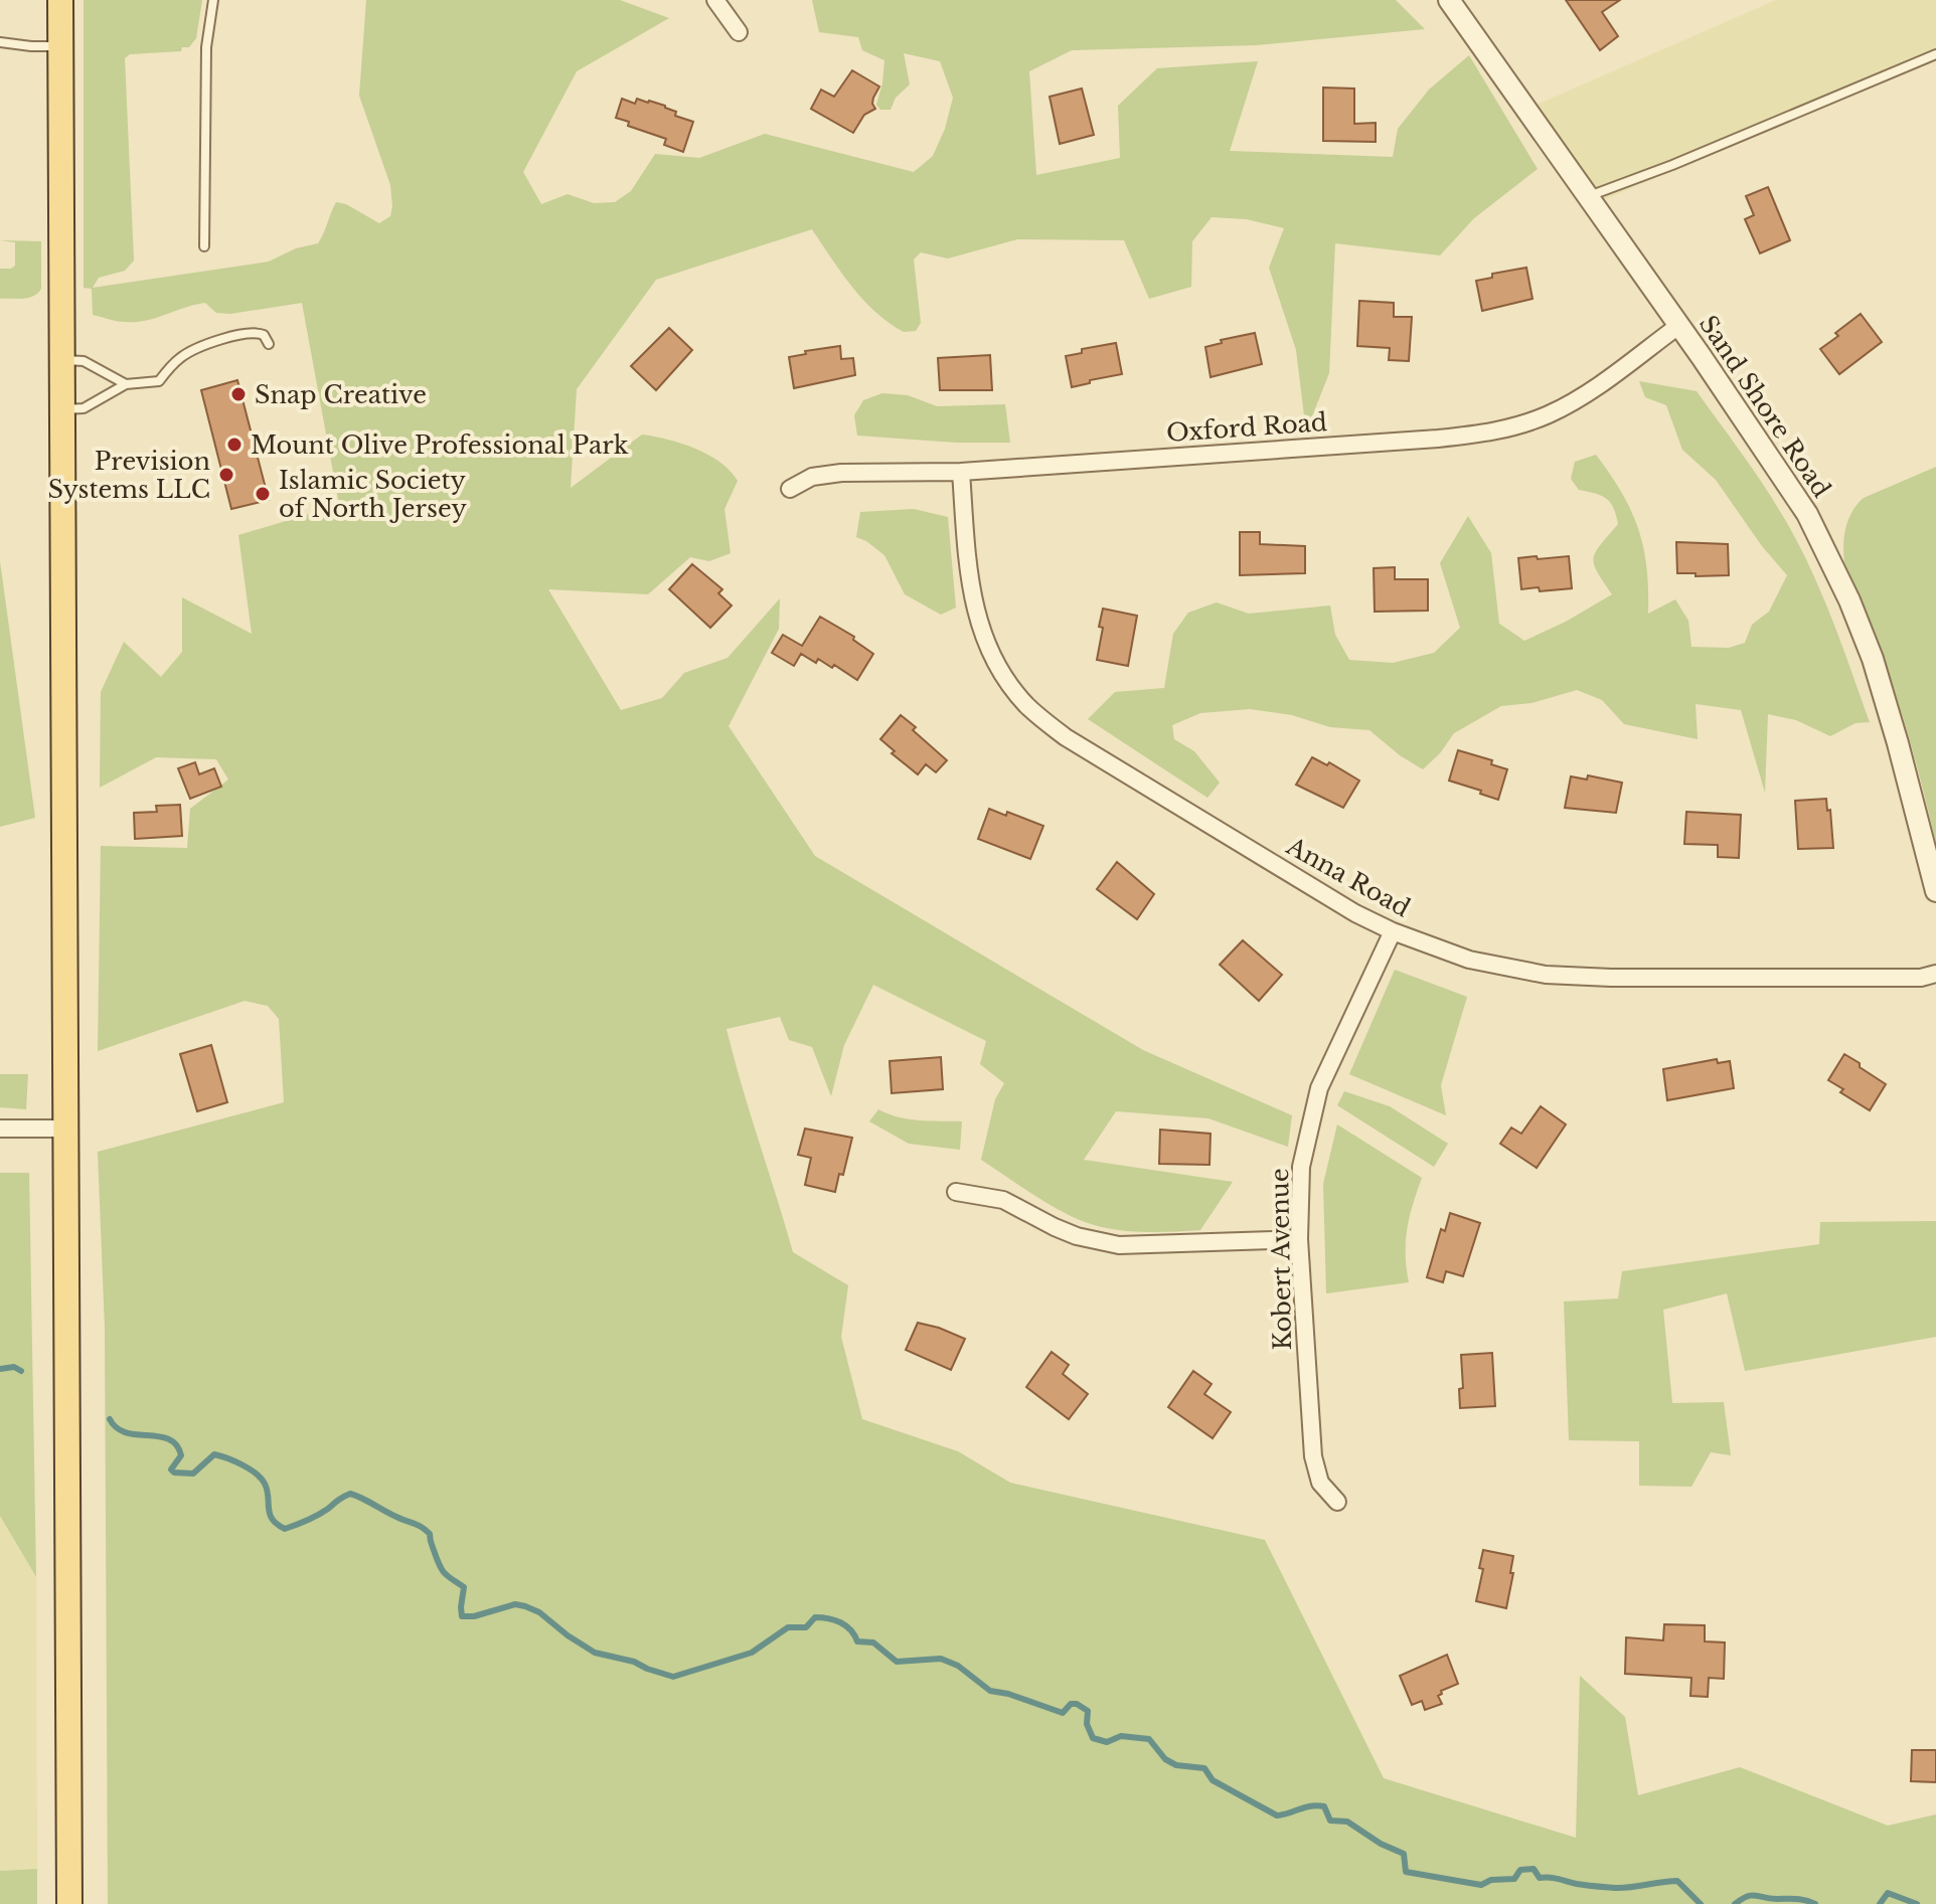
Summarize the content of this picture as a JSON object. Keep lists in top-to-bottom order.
{
  "streets": {
    "street": [
      "Sand Shore Road",
      "Oxford Road",
      "Anna Road",
      "Kobert Avenue"
    ]
  },
  "crossings": [
    ["Sand Shore Road", "Oxford Road"],
    ["Oxford Road", "Anna Road"],
    ["Anna Road", "Kobert Avenue"]
  ],
  "places": [
    "Snap Creative",
    "Mount Olive Professional Park",
    "Prevision Systems LLC",
    "Islamic Society of North Jersey"
  ]
}
